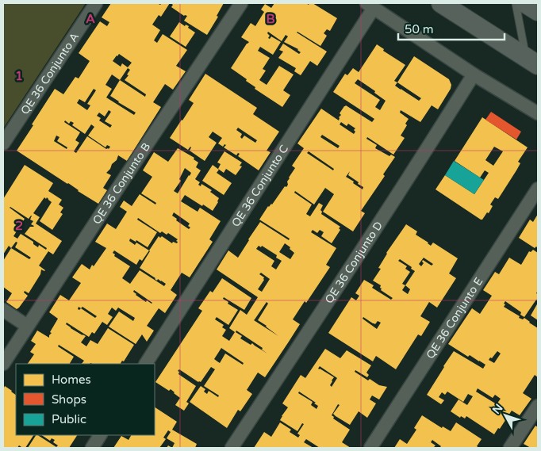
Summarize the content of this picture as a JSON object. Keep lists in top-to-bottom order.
{
  "streets": {
    "street": [
      "QE 36 Conjunto A",
      "QE 36 Conjunto B",
      "QE 36 Conjunto C",
      "QE 36 Conjunto D",
      "QE 36 Conjunto E"
    ]
  },
  "legend": ["Homes", "Shops", "Public"],
  "scale_bar": "50 m",
  "north": "top left",
  "grid": {
    "columns": ["A", "B"],
    "rows": ["1", "2"]
  }
}
